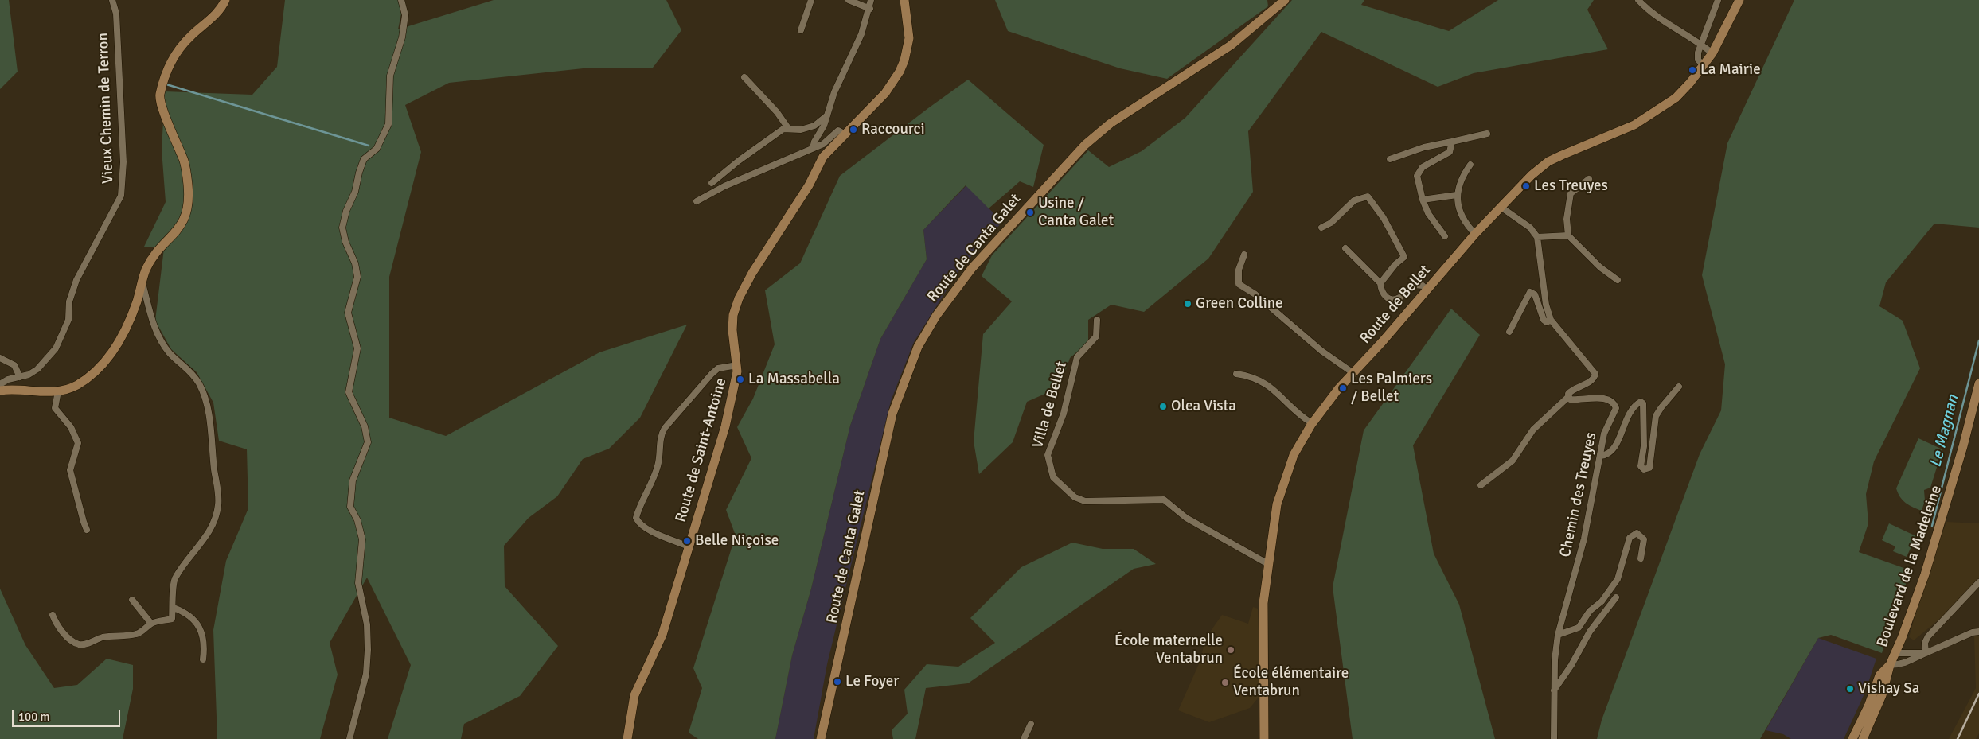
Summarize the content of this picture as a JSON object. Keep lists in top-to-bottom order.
{
  "streets": {
    "street": [
      "Vieux Chemin de Terron",
      "Route de Canta Galet",
      "Route de Bellet",
      "Villa de Bellet",
      "Route de Saint-Antoine",
      "Chemin des Treuyes",
      "Boulevard de la Madeleine"
    ]
  },
  "crossings": [
    ["Route de Bellet", "Villa de Bellet"]
  ],
  "water": ["Le Magnan"],
  "places": [
    "La Mairie",
    "Raccourci",
    "Les Treuyes",
    "Usine / Canta Galet",
    "Green Colline",
    "La Massabella",
    "Les Palmiers / Bellet",
    "Olea Vista",
    "Belle Niçoise",
    "École maternelle Ventabrun",
    "Le Foyer",
    "École élémentaire Ventabrun",
    "Vishay Sa"
  ],
  "scale_bar": "100 m"
}
